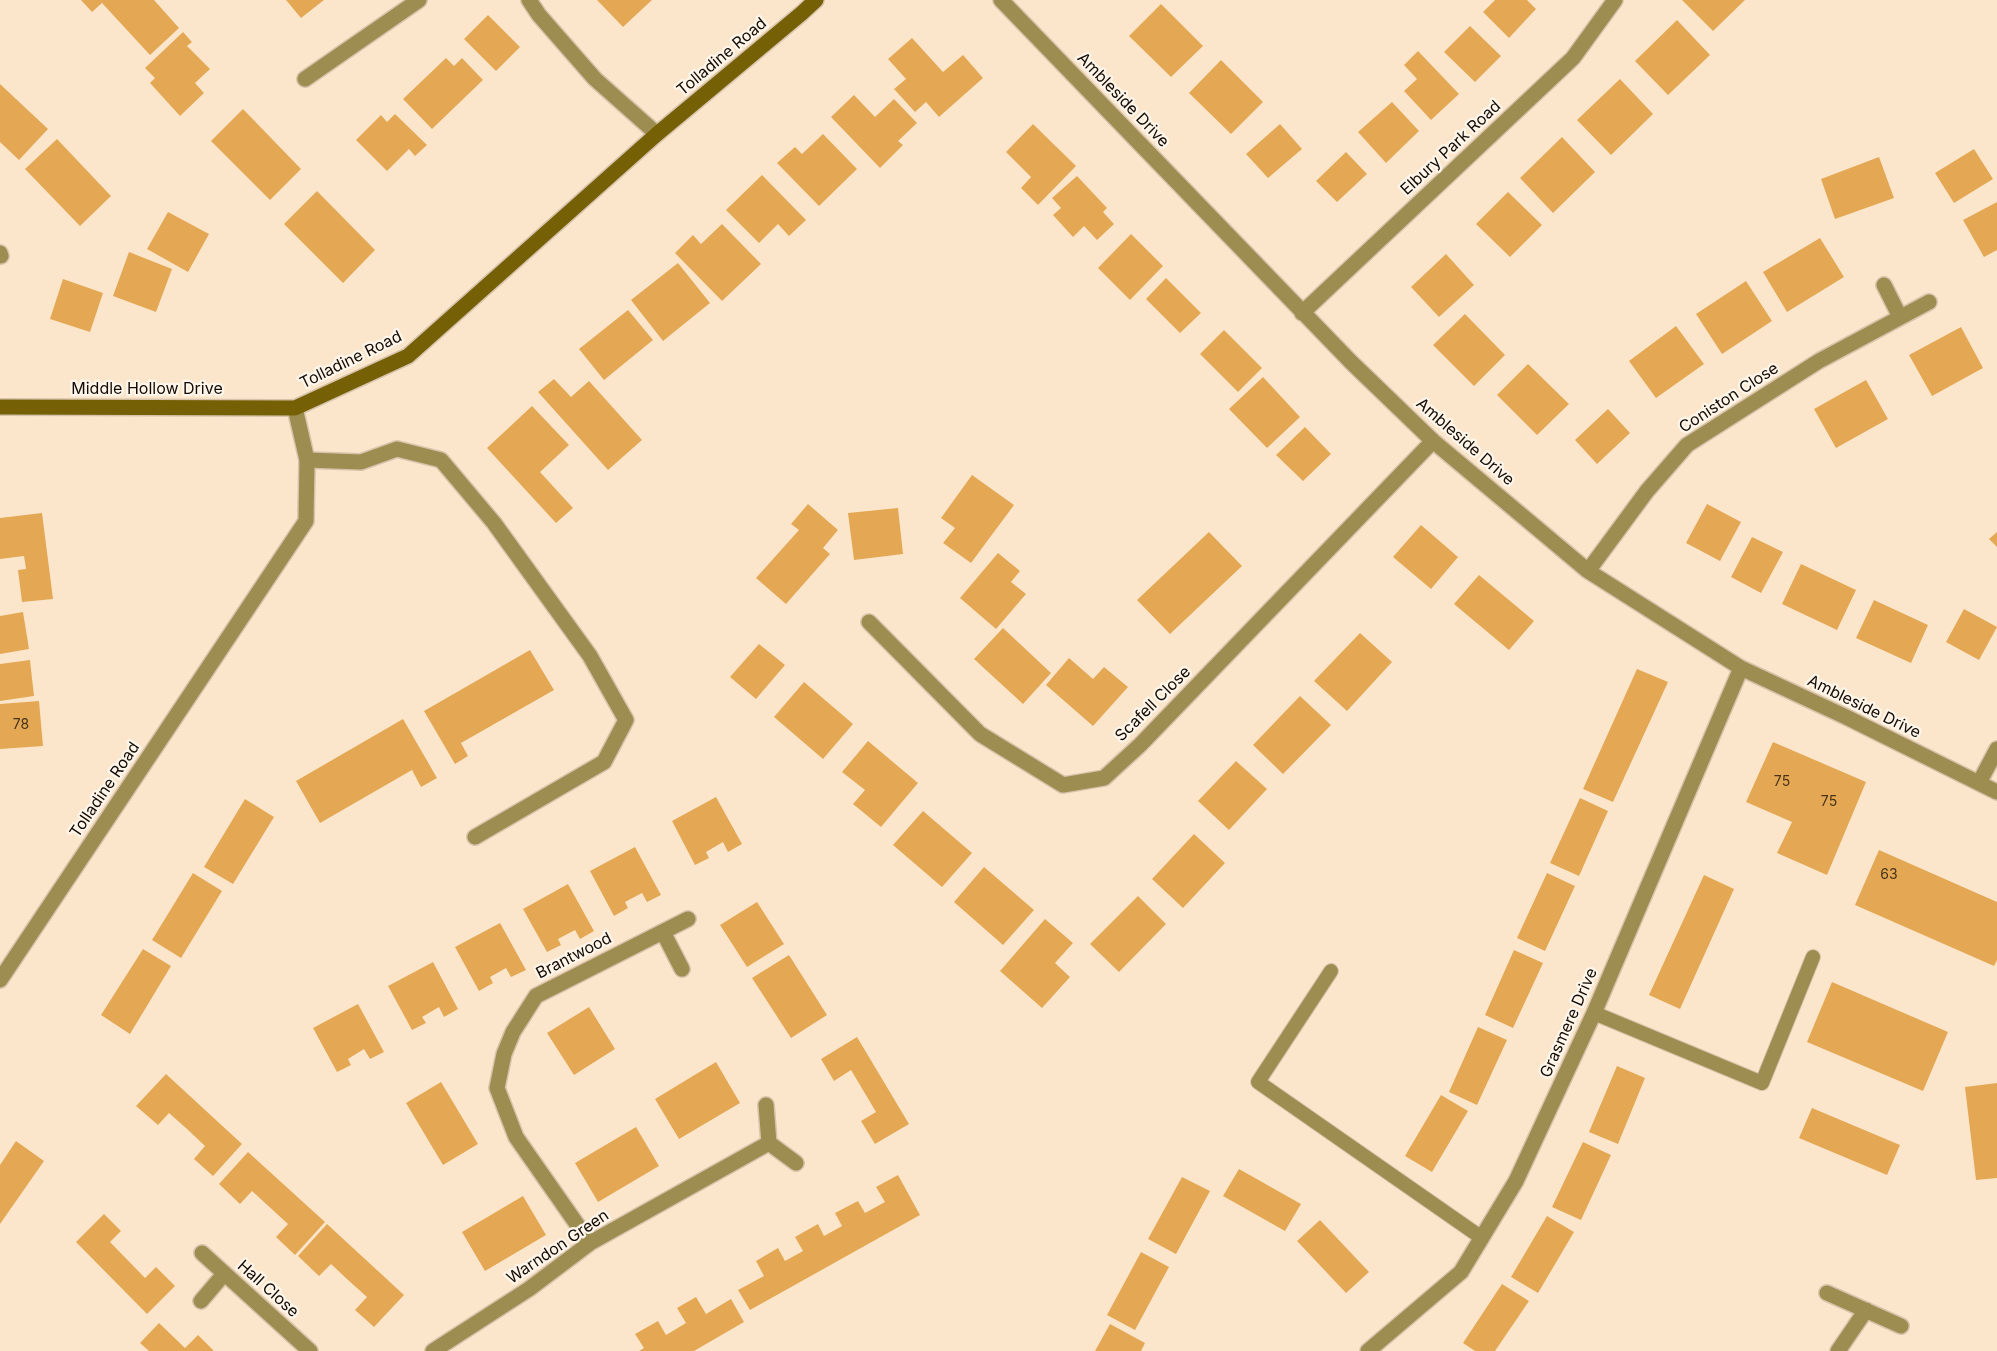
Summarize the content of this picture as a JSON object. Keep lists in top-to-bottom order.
{
  "streets": {
    "main road": ["Tolladine Road", "Middle Hollow Drive"],
    "street": [
      "Ambleside Drive",
      "Elbury Park Road",
      "Coniston Close",
      "Scafell Close",
      "Brantwood",
      "Grasmere Drive",
      "Warndon Green",
      "Hall Close"
    ]
  },
  "crossings": [
    ["Tolladine Road", "Middle Hollow Drive"],
    ["Ambleside Drive", "Elbury Park Road"],
    ["Ambleside Drive", "Coniston Close"],
    ["Ambleside Drive", "Scafell Close"],
    ["Ambleside Drive", "Grasmere Drive"],
    ["Brantwood", "Warndon Green"]
  ],
  "house_numbers": [
    "78",
    "75",
    "75",
    "63"
  ]
}
